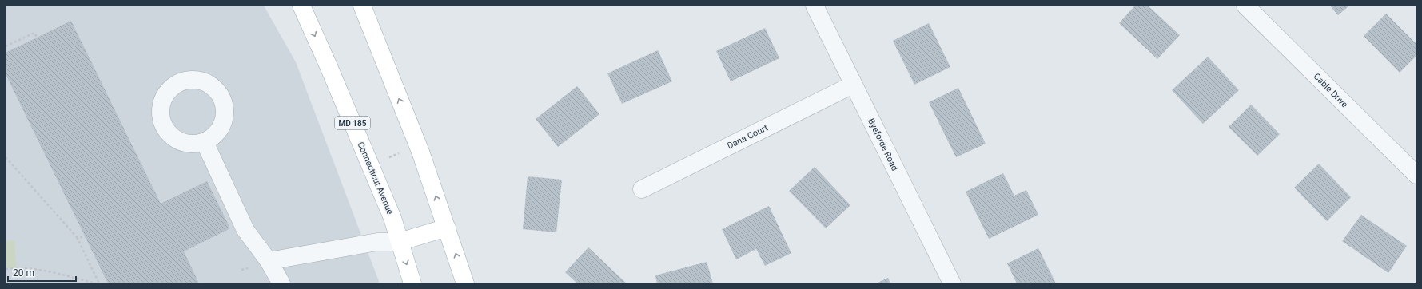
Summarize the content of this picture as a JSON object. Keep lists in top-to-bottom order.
{
  "streets": {
    "main road": ["MD 185", "Connecticut Avenue"],
    "street": ["Cable Drive", "Dana Court", "Byeforde Road"]
  },
  "crossings": [
    ["Dana Court", "Byeforde Road"]
  ],
  "scale_bar": "20 m"
}
